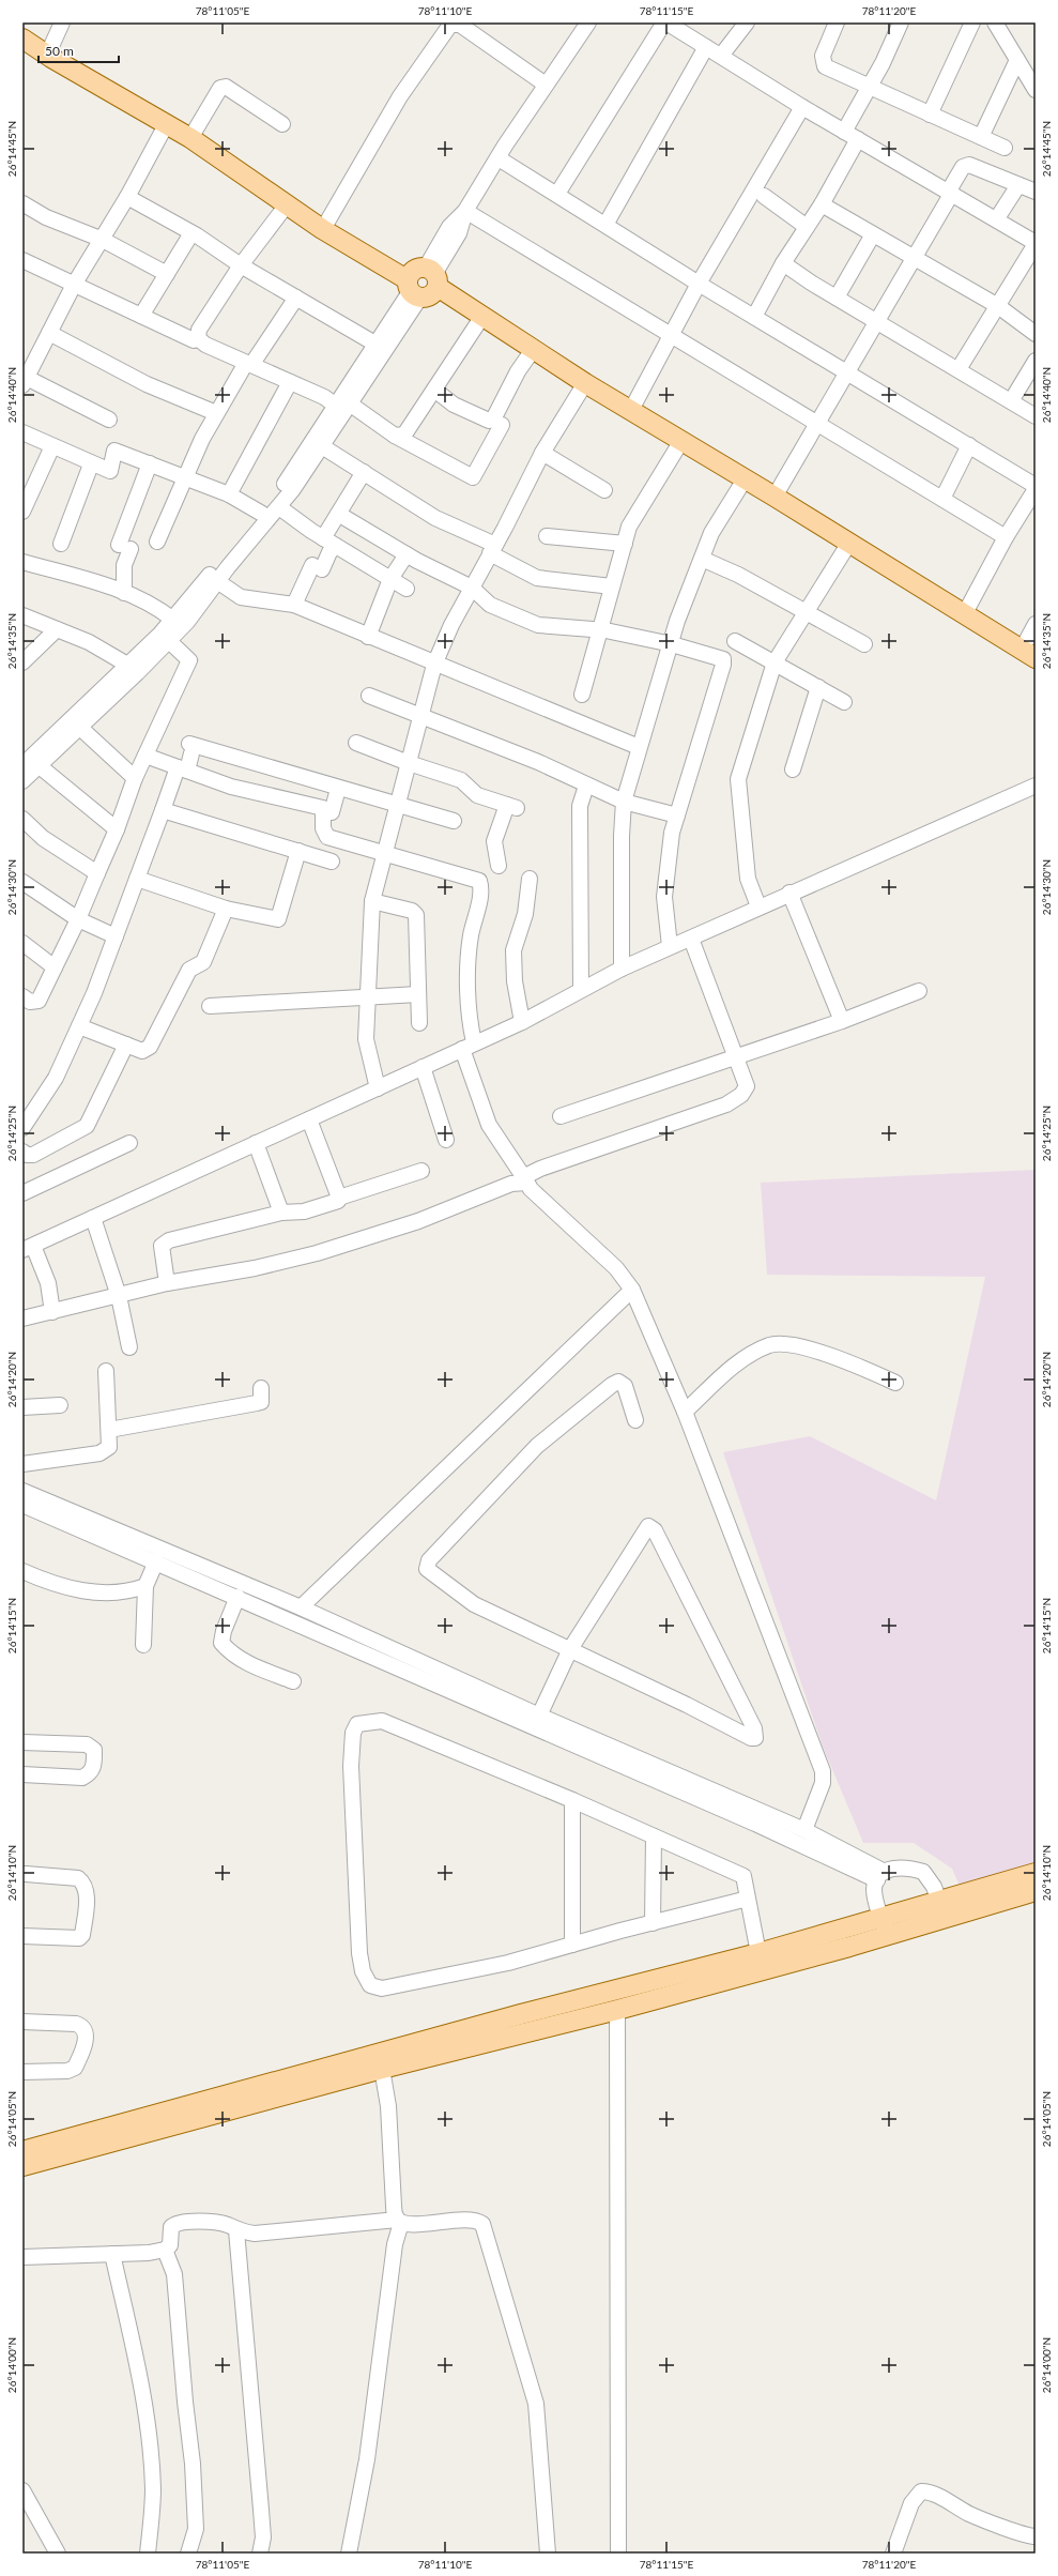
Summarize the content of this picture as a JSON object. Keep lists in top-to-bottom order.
{
  "scale_bar": "50 m",
  "coordinates": [
    "78°11'05\"E",
    "78°11'10\"E",
    "78°11'15\"E",
    "78°11'20\"E",
    "26°14'45\"N",
    "26°14'40\"N",
    "26°14'35\"N",
    "26°14'30\"N",
    "26°14'25\"N",
    "26°14'20\"N",
    "26°14'15\"N",
    "26°14'10\"N",
    "26°14'05\"N",
    "26°14'00\"N"
  ]
}
